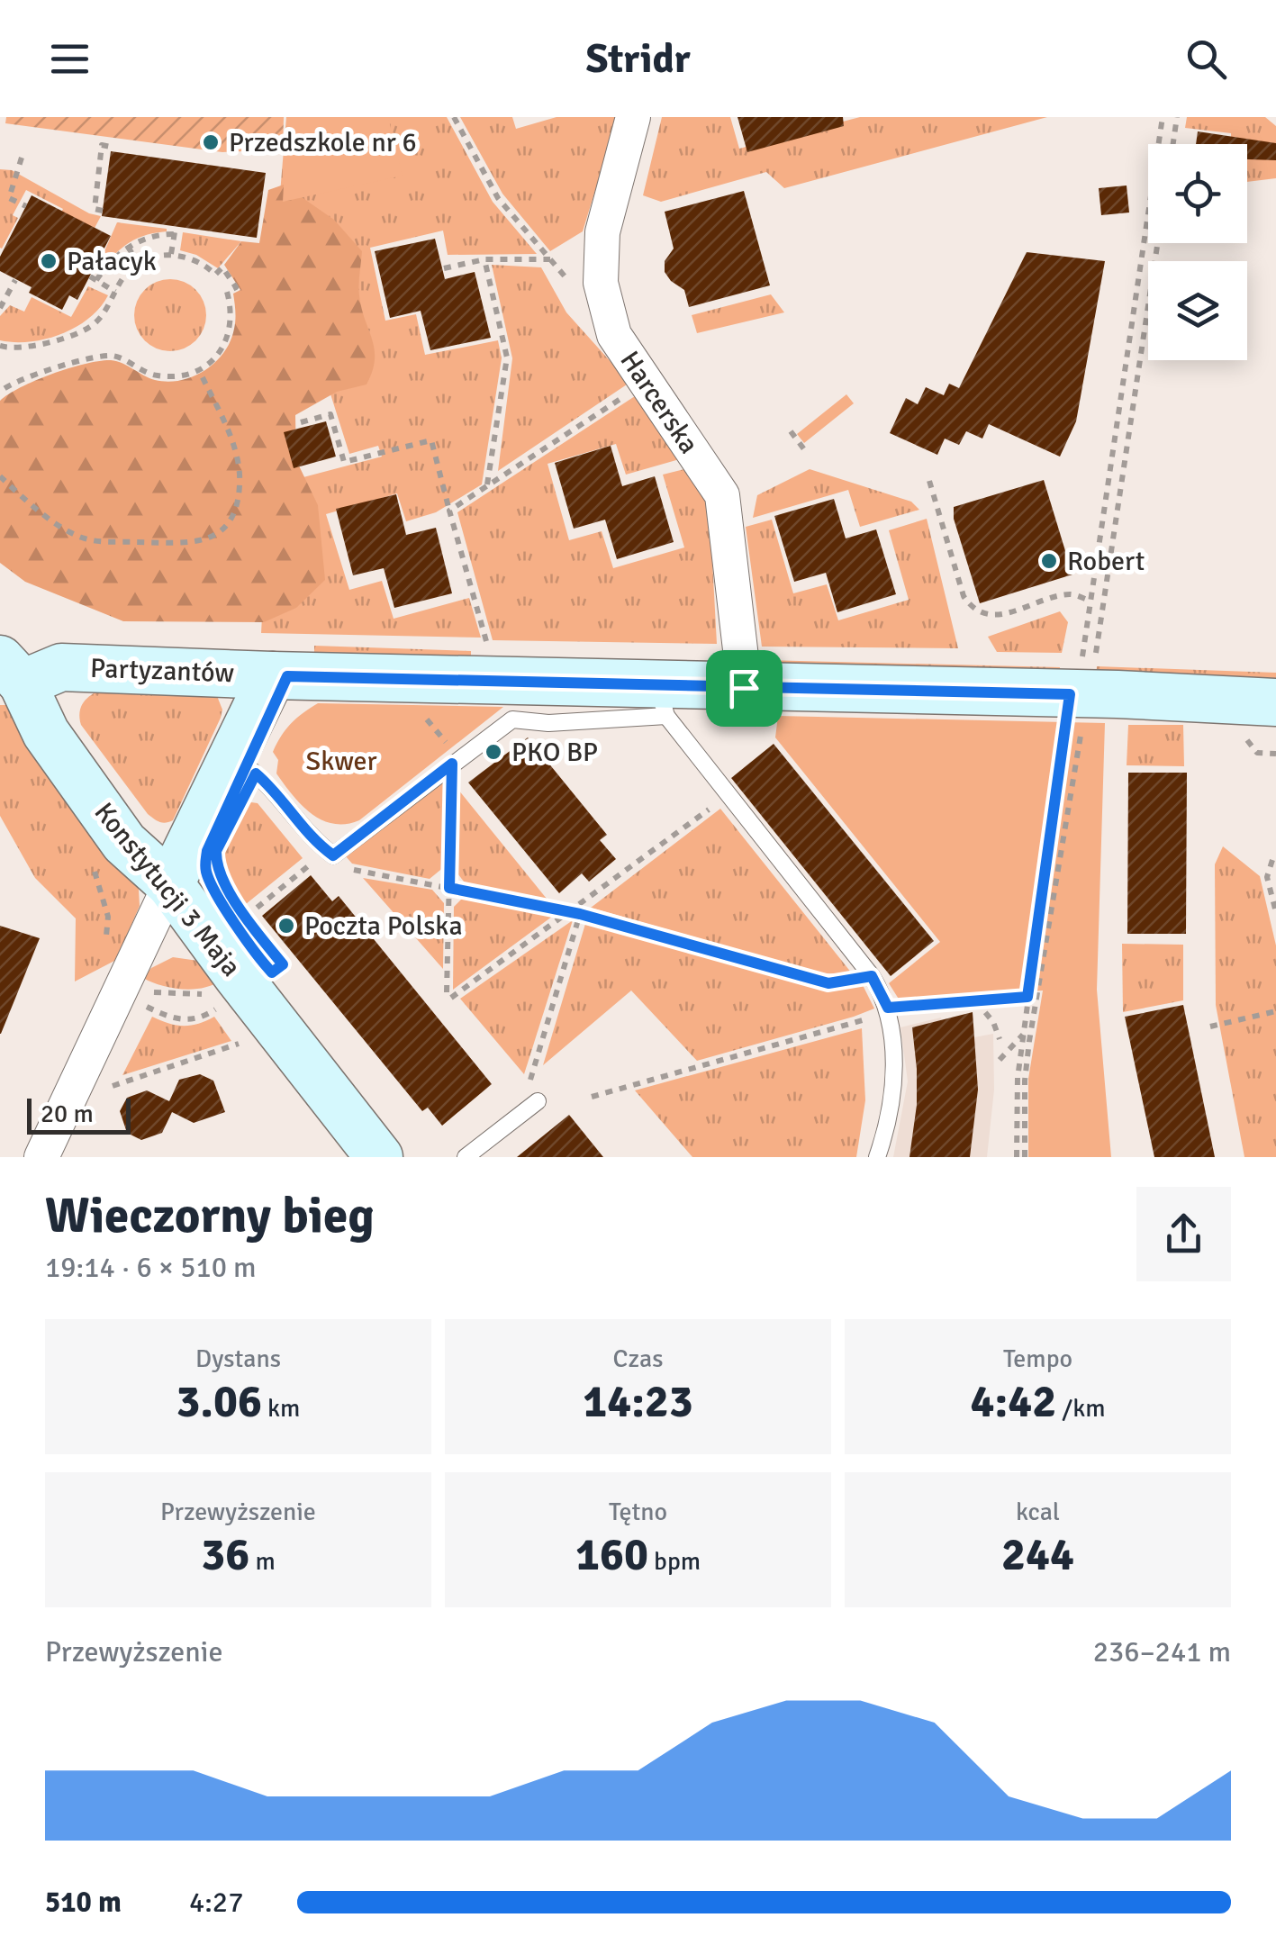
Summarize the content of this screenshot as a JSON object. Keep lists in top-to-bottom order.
{
  "streets": {
    "street": ["Harcerska", "Partyzantów", "Konstytucji 3 Maja"]
  },
  "crossings": [
    ["Harcerska", "Partyzantów"],
    ["Partyzantów", "Konstytucji 3 Maja"]
  ],
  "parks": ["Skwer"],
  "places": [
    "Przedszkole nr 6",
    "Pałacyk",
    "Robert",
    "PKO BP",
    "Poczta Polska"
  ],
  "scale_bar": "20 m",
  "page": {
    "header": "Stridr",
    "scale": "20 m",
    "heading": ["Wieczorny bieg", "19:14 · 6 × 510 m"],
    "stats": [
      ["Dystans", "3.06 km"],
      ["Czas", "14:23"],
      ["Tempo", "4:42 /km"],
      ["Przewyższenie", "36 m"],
      ["Tętno", "160 bpm"],
      ["kcal", "244"]
    ],
    "chart": ["Przewyższenie", "236–241 m"],
    "list": [
      {
        "name": "510 m",
        "note": "4:27"
      }
    ]
  }
}
